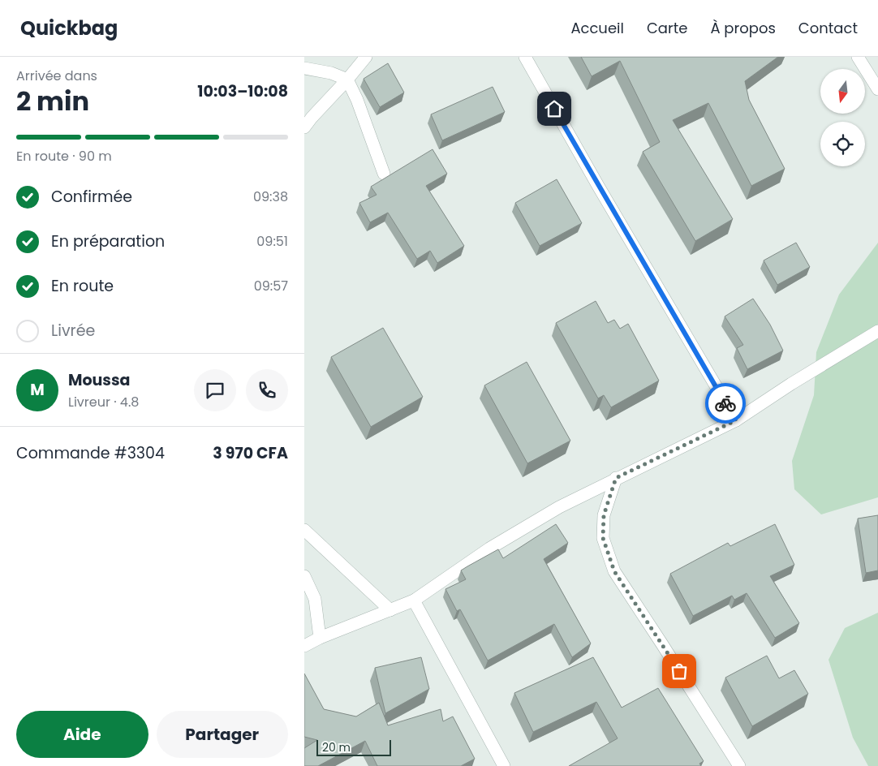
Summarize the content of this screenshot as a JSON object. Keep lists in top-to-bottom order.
{
  "scale_bar": "20 m",
  "north": "bottom",
  "page": {
    "header": "Quickbag",
    "nav": [
      "Accueil",
      "Carte",
      "À propos",
      "Contact"
    ],
    "heading": ["2 min", "Arrivée dans", "10:03–10:08"],
    "panel": [
      "Moussa",
      "Livreur · 4.8",
      "Commande #3304",
      "3 970 CFA"
    ],
    "bar": "En route · 90 m",
    "list": [
      ["Confirmée", "09:38"],
      ["En préparation", "09:51"],
      ["En route", "09:57"],
      "Livrée"
    ],
    "round": "M",
    "buttons": ["Aide", "Partager"],
    "scale": "20 m"
  }
}
